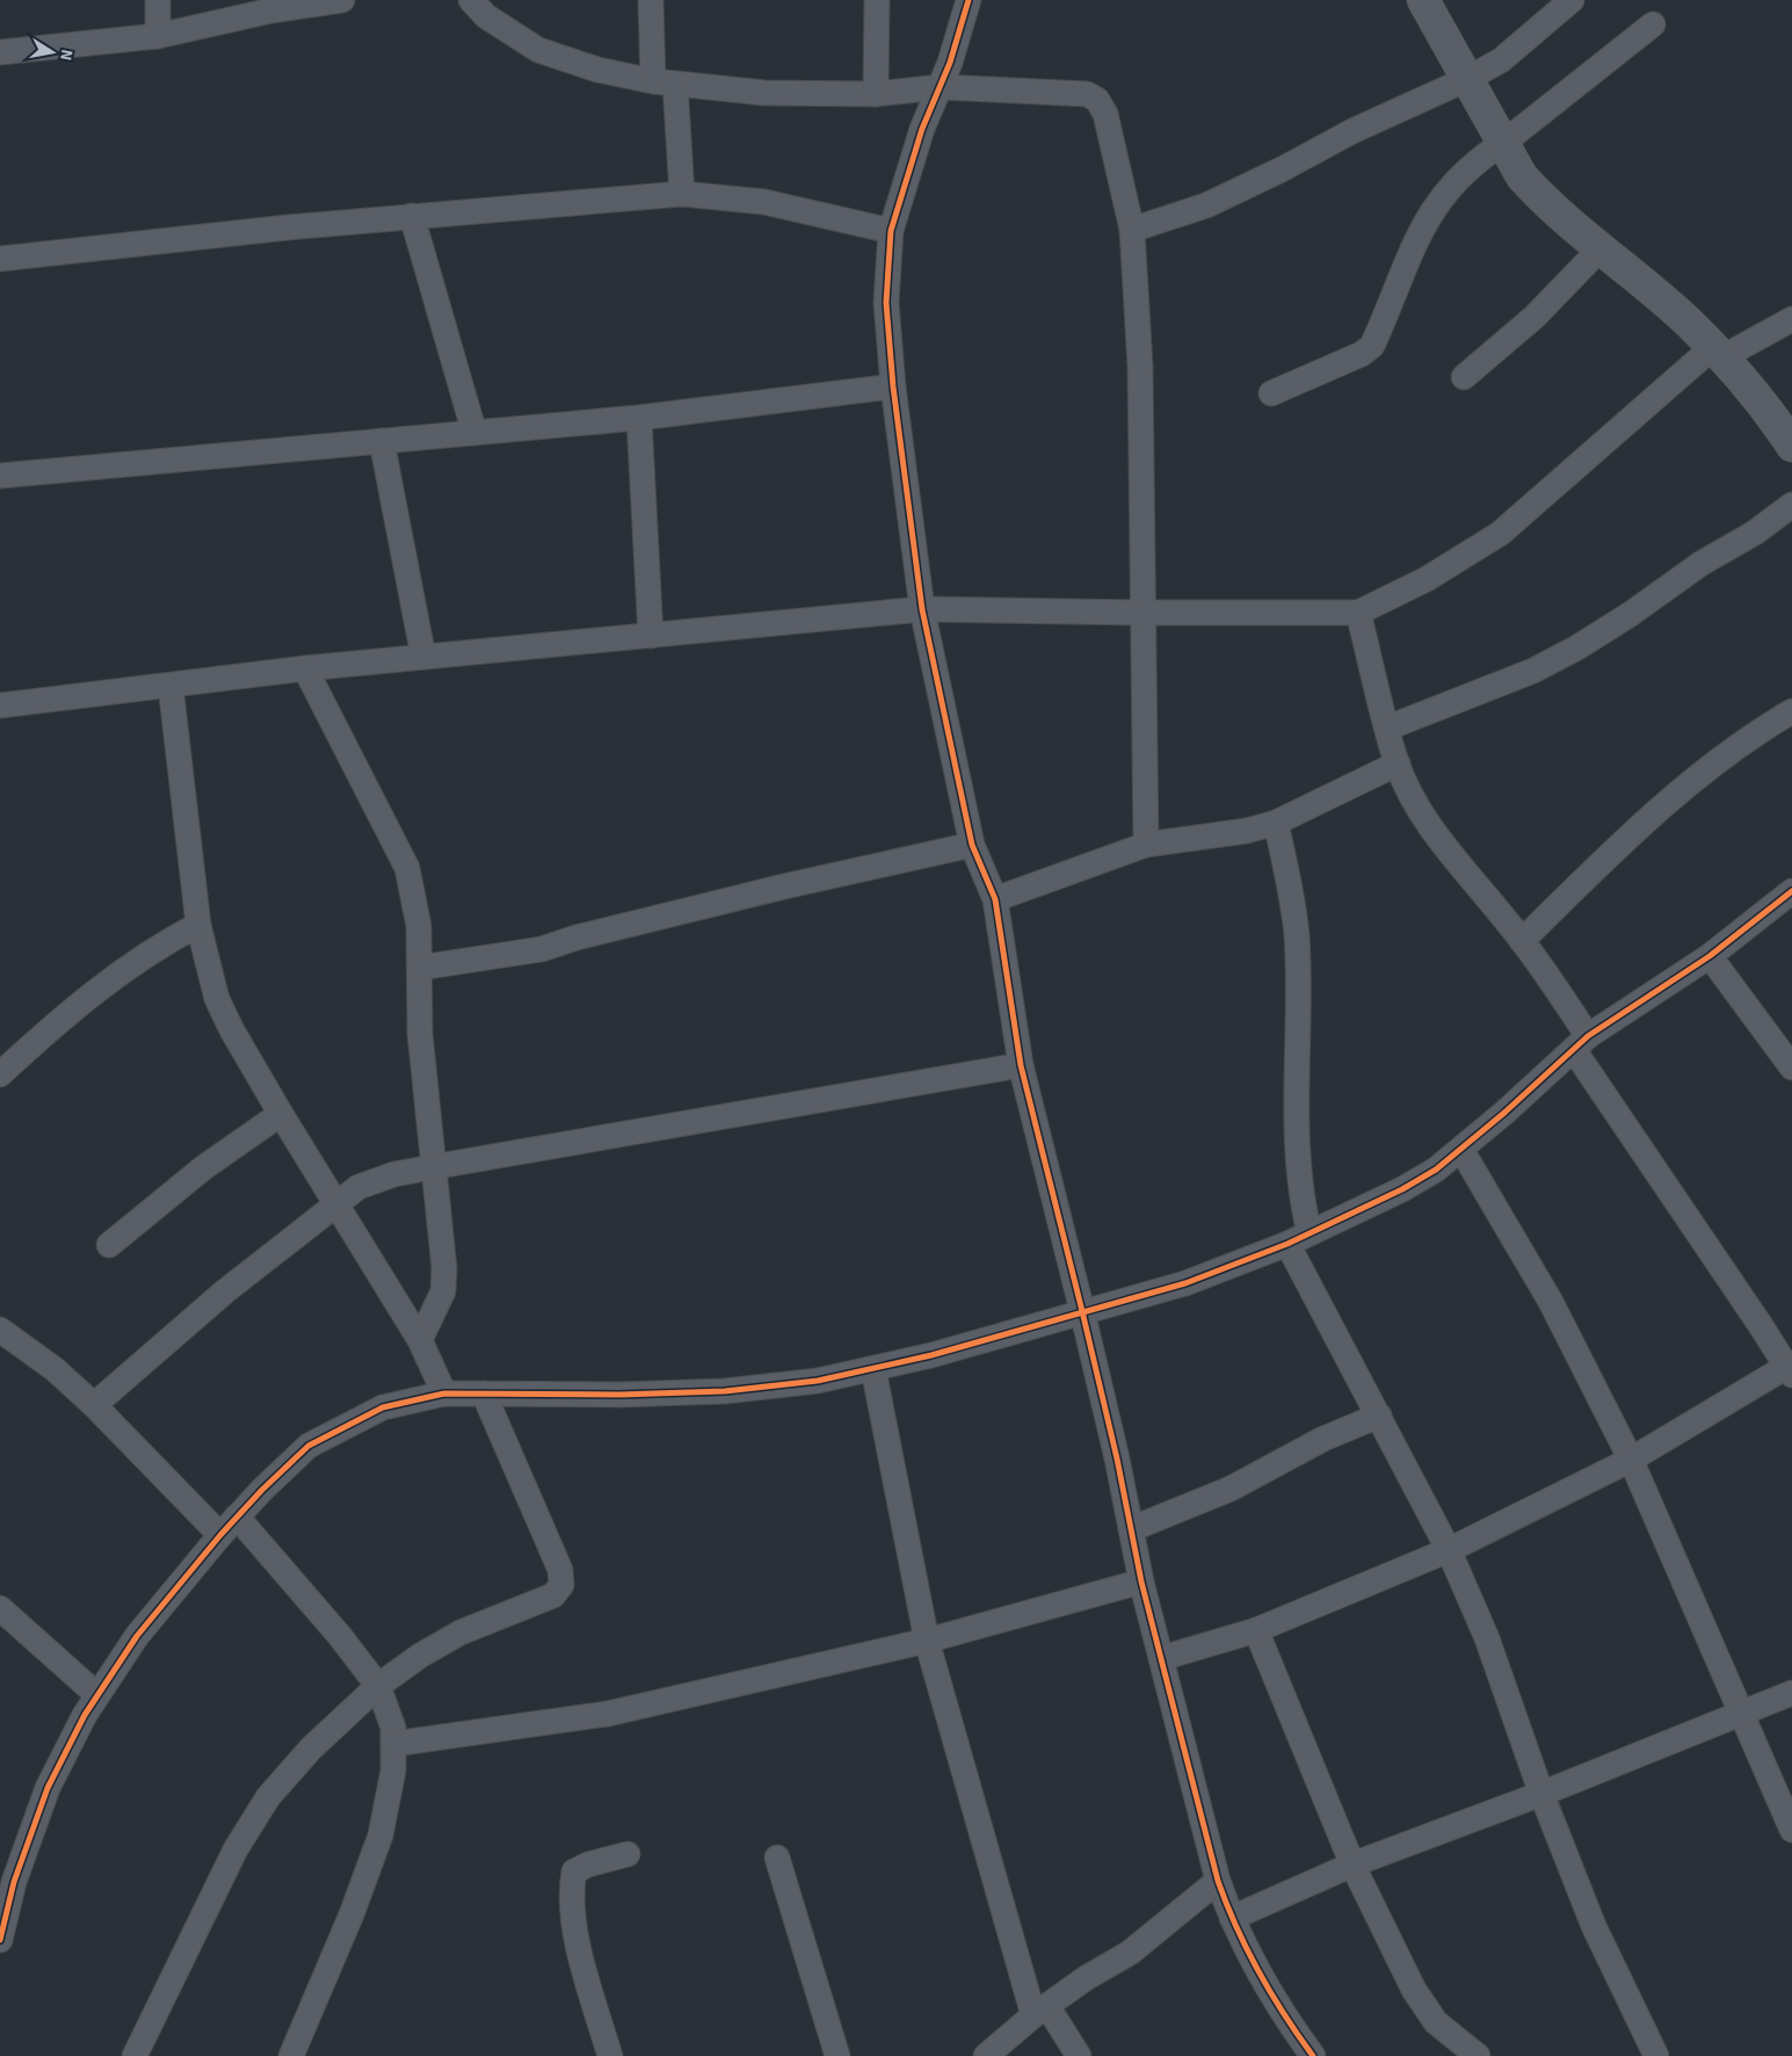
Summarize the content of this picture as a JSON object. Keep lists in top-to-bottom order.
{
  "north": "right"
}
